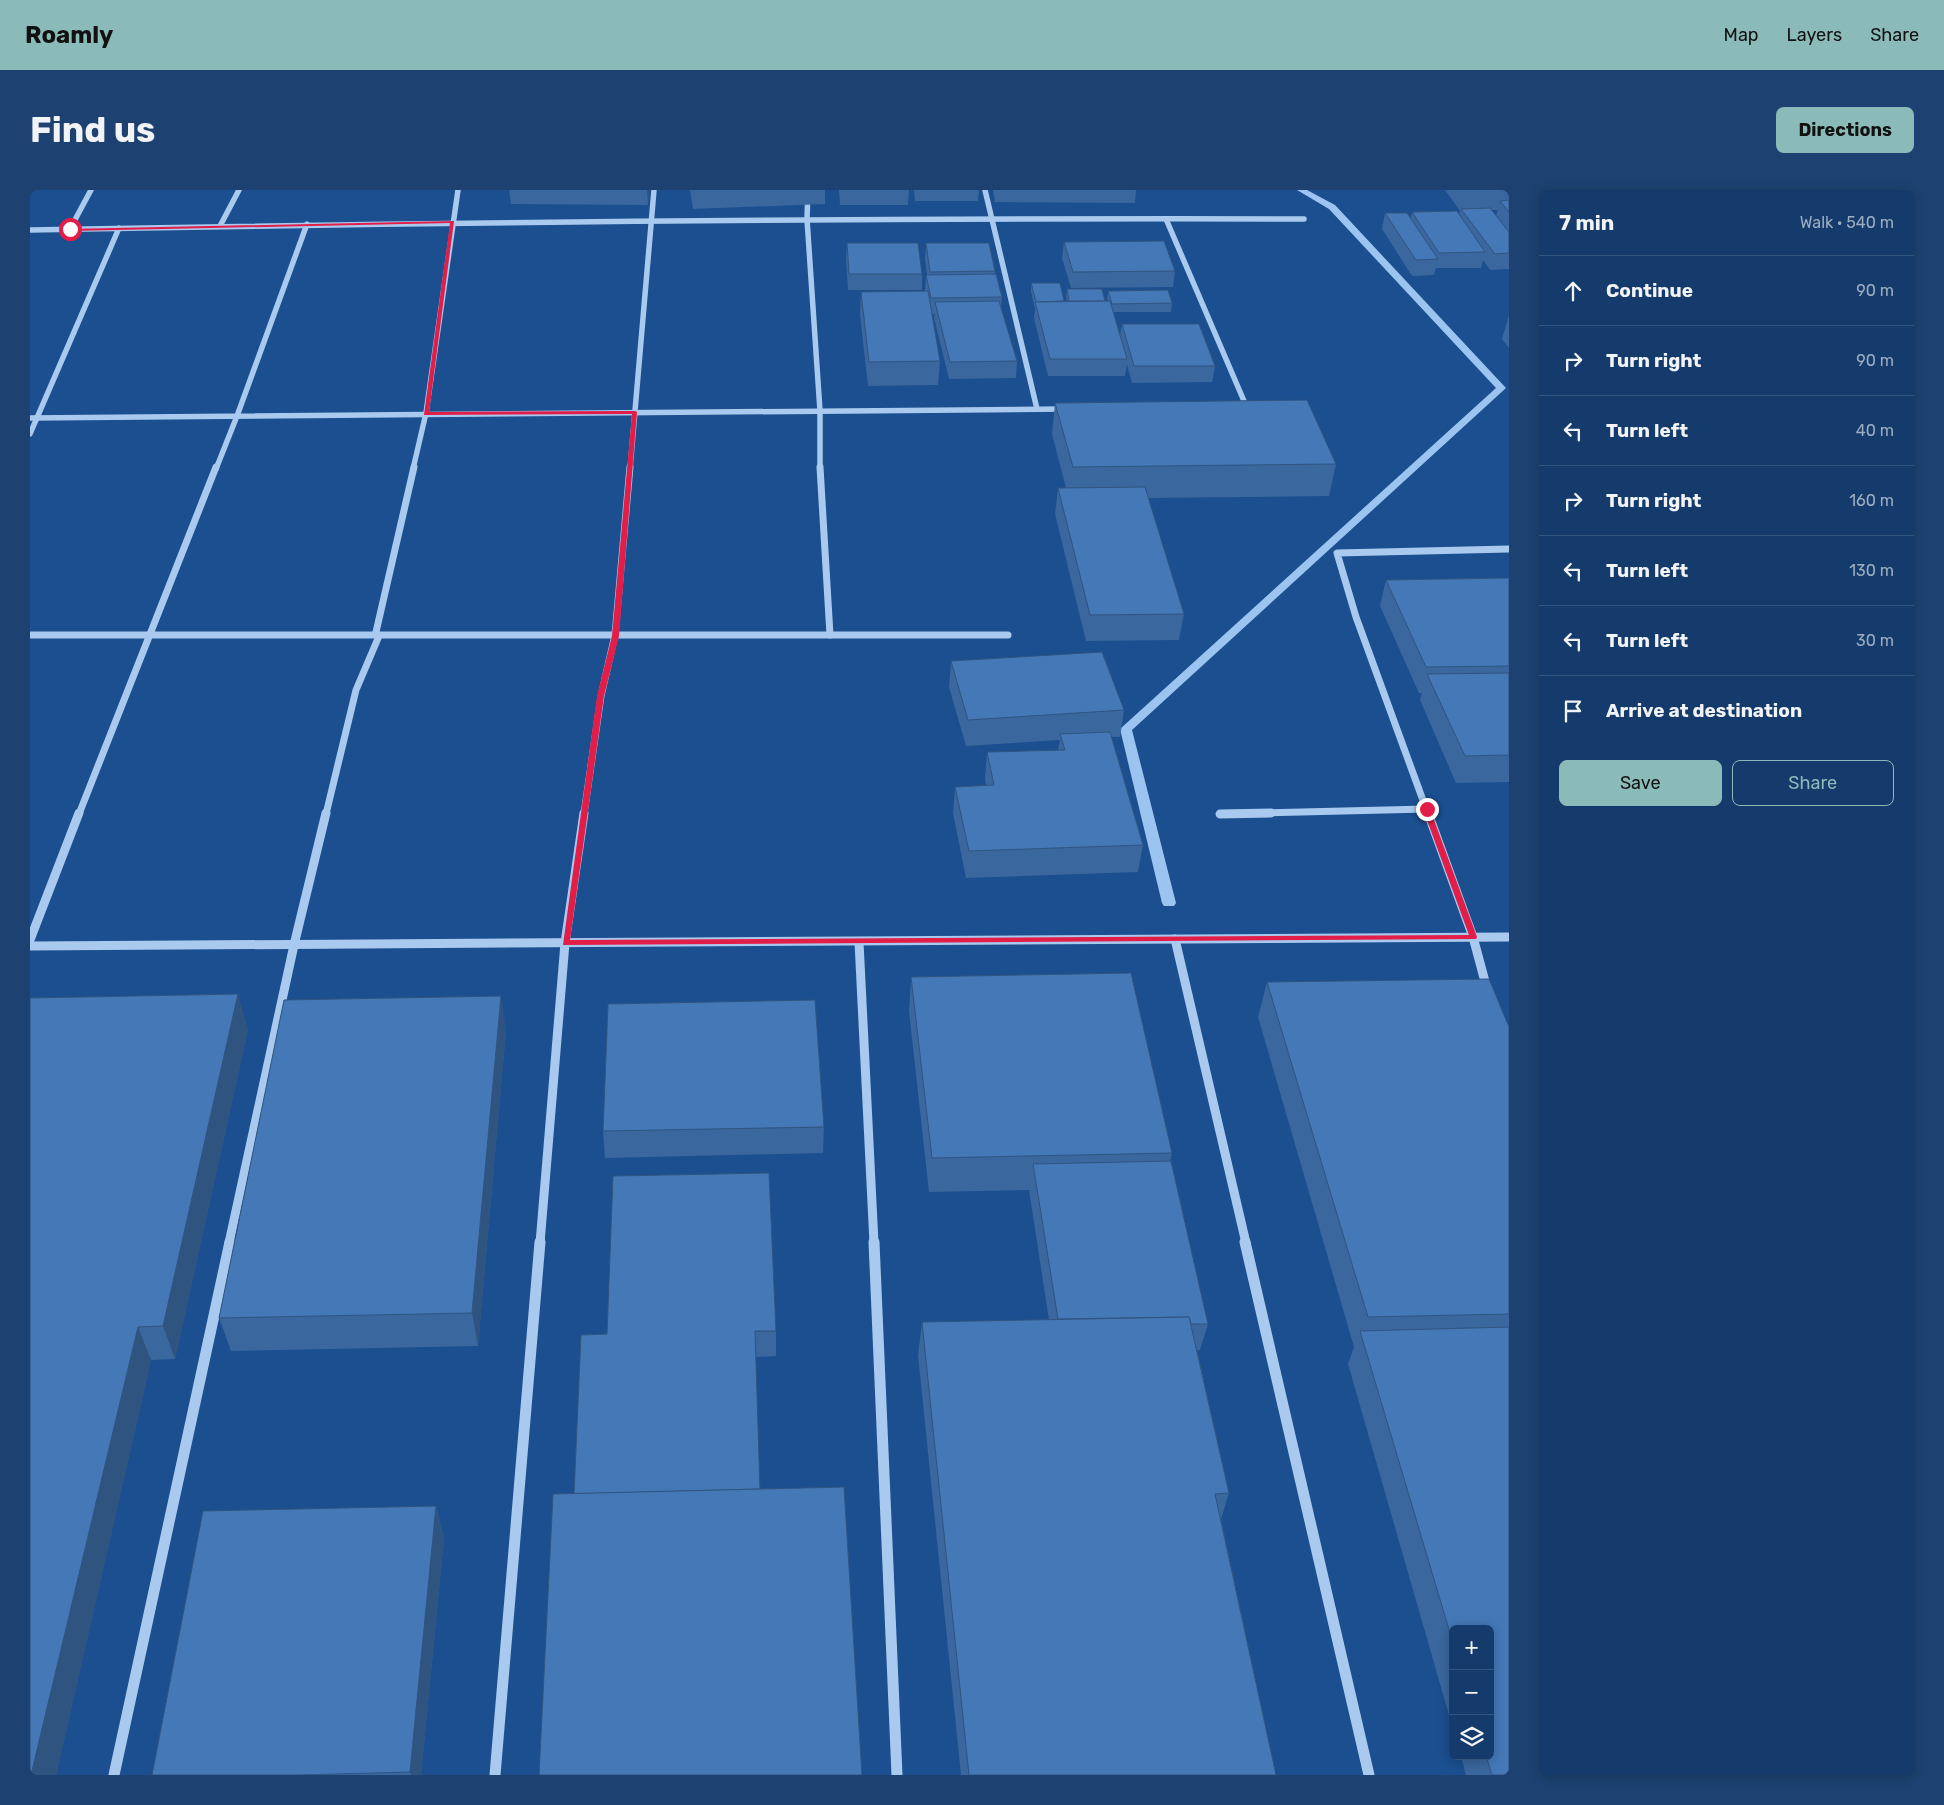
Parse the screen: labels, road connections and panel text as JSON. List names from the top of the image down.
{
  "page": {
    "header": "Roamly",
    "nav": ["Map", "Layers", "Share"],
    "buttons": [
      "Directions",
      ["Save", "Share"]
    ],
    "title": "Find us",
    "heading": ["7 min", "Walk · 540 m"],
    "list": [
      ["Continue", "90 m"],
      ["Turn right", "90 m"],
      ["Turn left", "40 m"],
      ["Turn right", "160 m"],
      ["Turn left", "130 m"],
      ["Turn left", "30 m"],
      "Arrive at destination"
    ],
    "map_buttons": ["+", "−"]
  }
}
